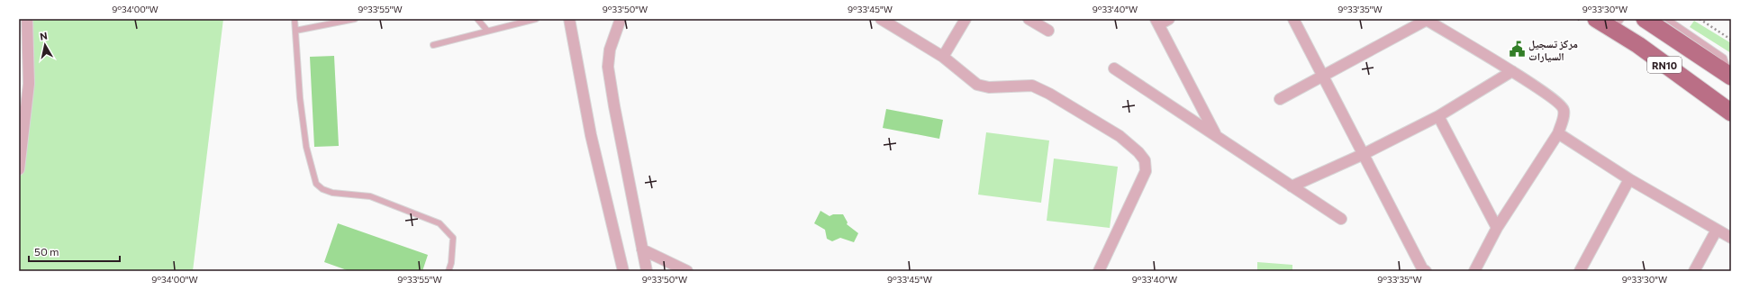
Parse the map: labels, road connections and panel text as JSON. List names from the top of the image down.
{
  "streets": {
    "main road": ["RN10"]
  },
  "places": {
    "public building": ["مركز تسجيل السيارات"]
  },
  "scale_bar": "50 m",
  "north": "top",
  "coordinates": [
    "9°34'00\"W",
    "9°33'55\"W",
    "9°33'50\"W",
    "9°33'45\"W",
    "9°33'40\"W",
    "9°33'35\"W",
    "9°33'30\"W"
  ]
}
